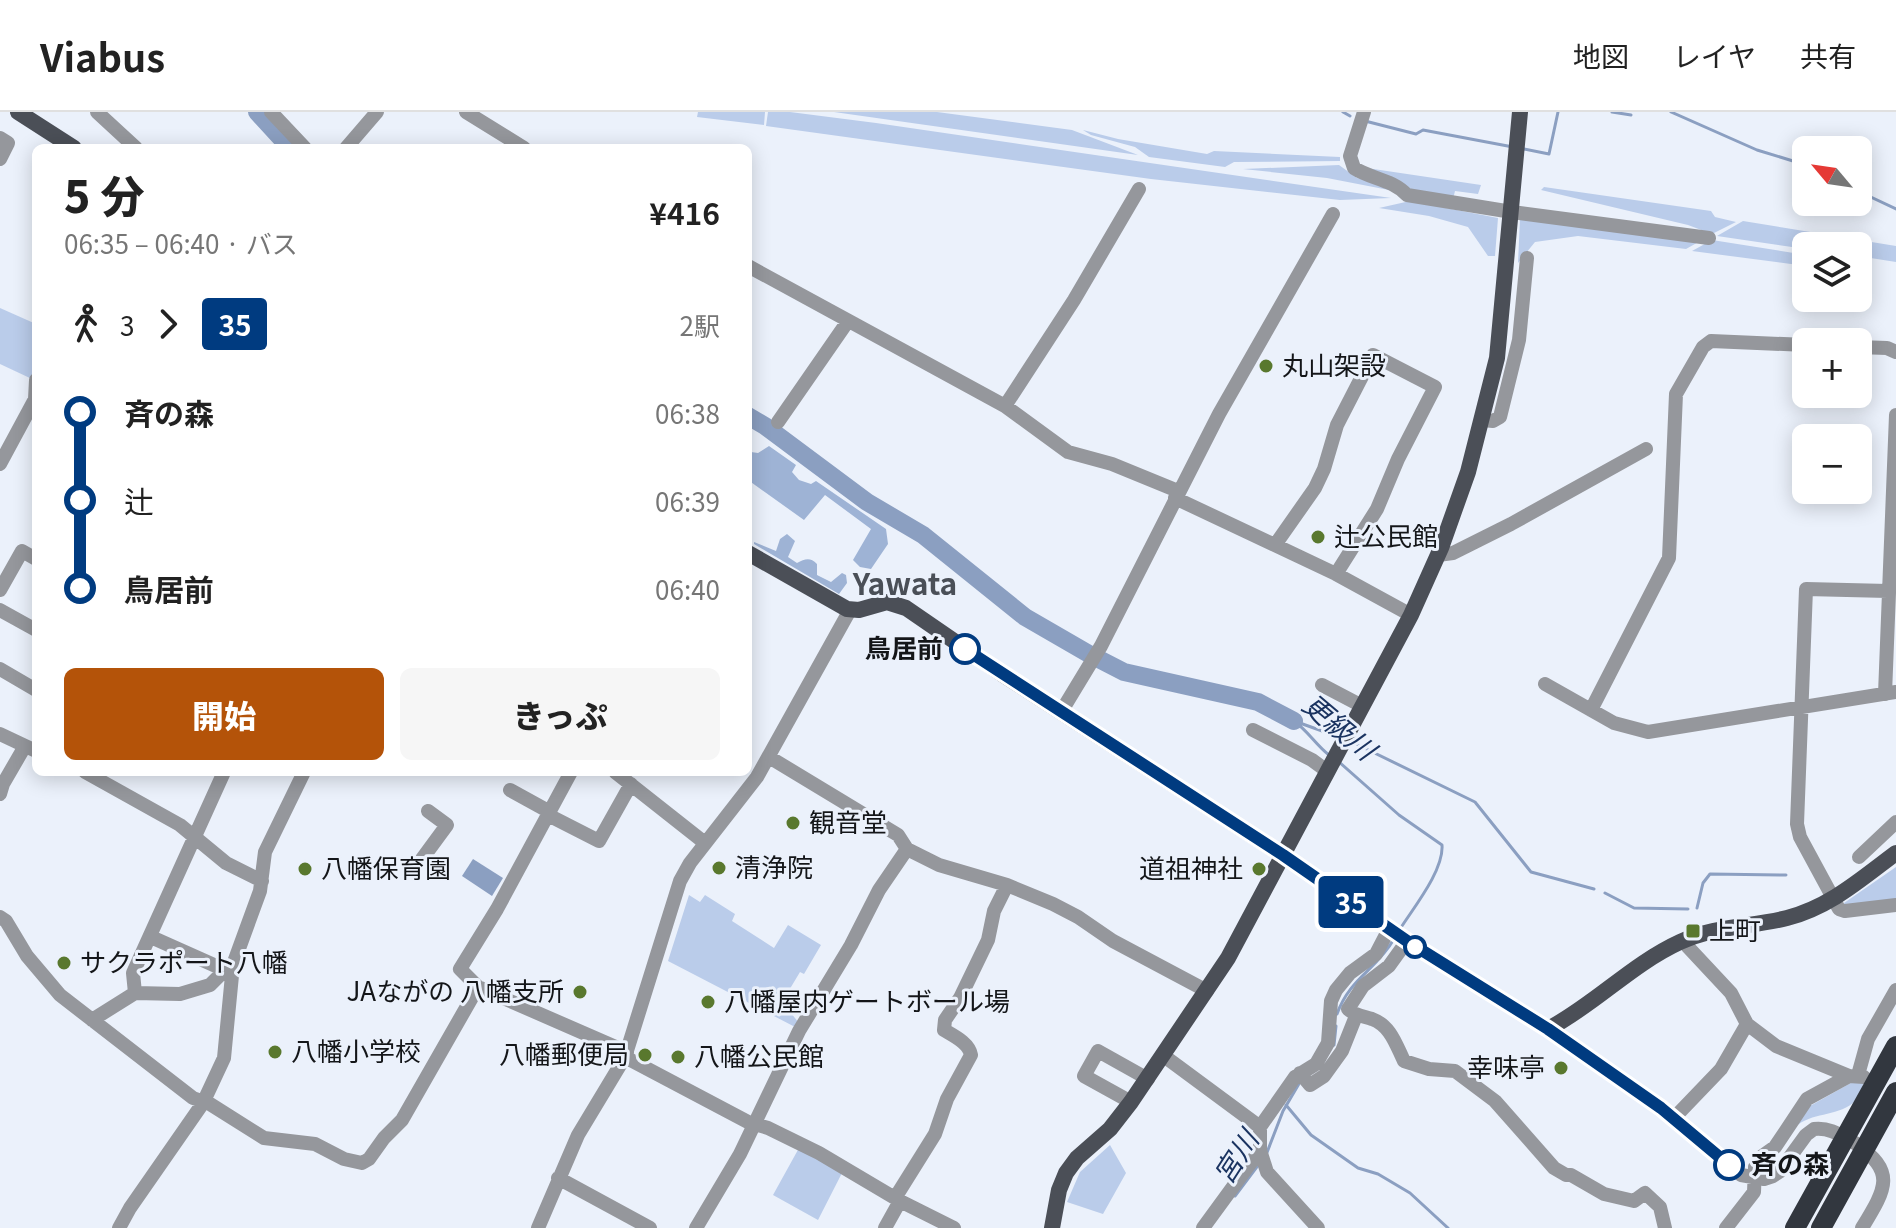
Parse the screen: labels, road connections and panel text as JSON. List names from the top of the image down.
{
  "districts": ["Yawata"],
  "water": ["更級川", "宮川"],
  "places": {
    "other": [
      "丸山架設",
      "辻公民館",
      "鳥居前",
      "観音堂",
      "清浄院",
      "八幡保育園",
      "道祖神社",
      "サクラポート八幡",
      "JAながの 八幡支所",
      "八幡屋内ゲートボール場",
      "八幡小学校",
      "八幡郵便局",
      "八幡公民館",
      "幸味亭",
      "斉の森"
    ],
    "transit": ["上町"]
  },
  "lines": ["bus line 35"],
  "north": "top left",
  "page": {
    "header": "Viabus",
    "nav": ["地図", "レイヤ", "共有"],
    "on_map": "35",
    "map_buttons": ["+", "−"],
    "heading": ["5 分", "06:35 – 06:40 · バス", "¥416"],
    "legs": ["3", "35", "2駅"],
    "list": [
      {
        "name": "斉の森",
        "value": "06:38"
      },
      {
        "name": "辻",
        "value": "06:39"
      },
      {
        "name": "鳥居前",
        "value": "06:40"
      }
    ],
    "buttons": ["開始", "きっぷ"]
  }
}
